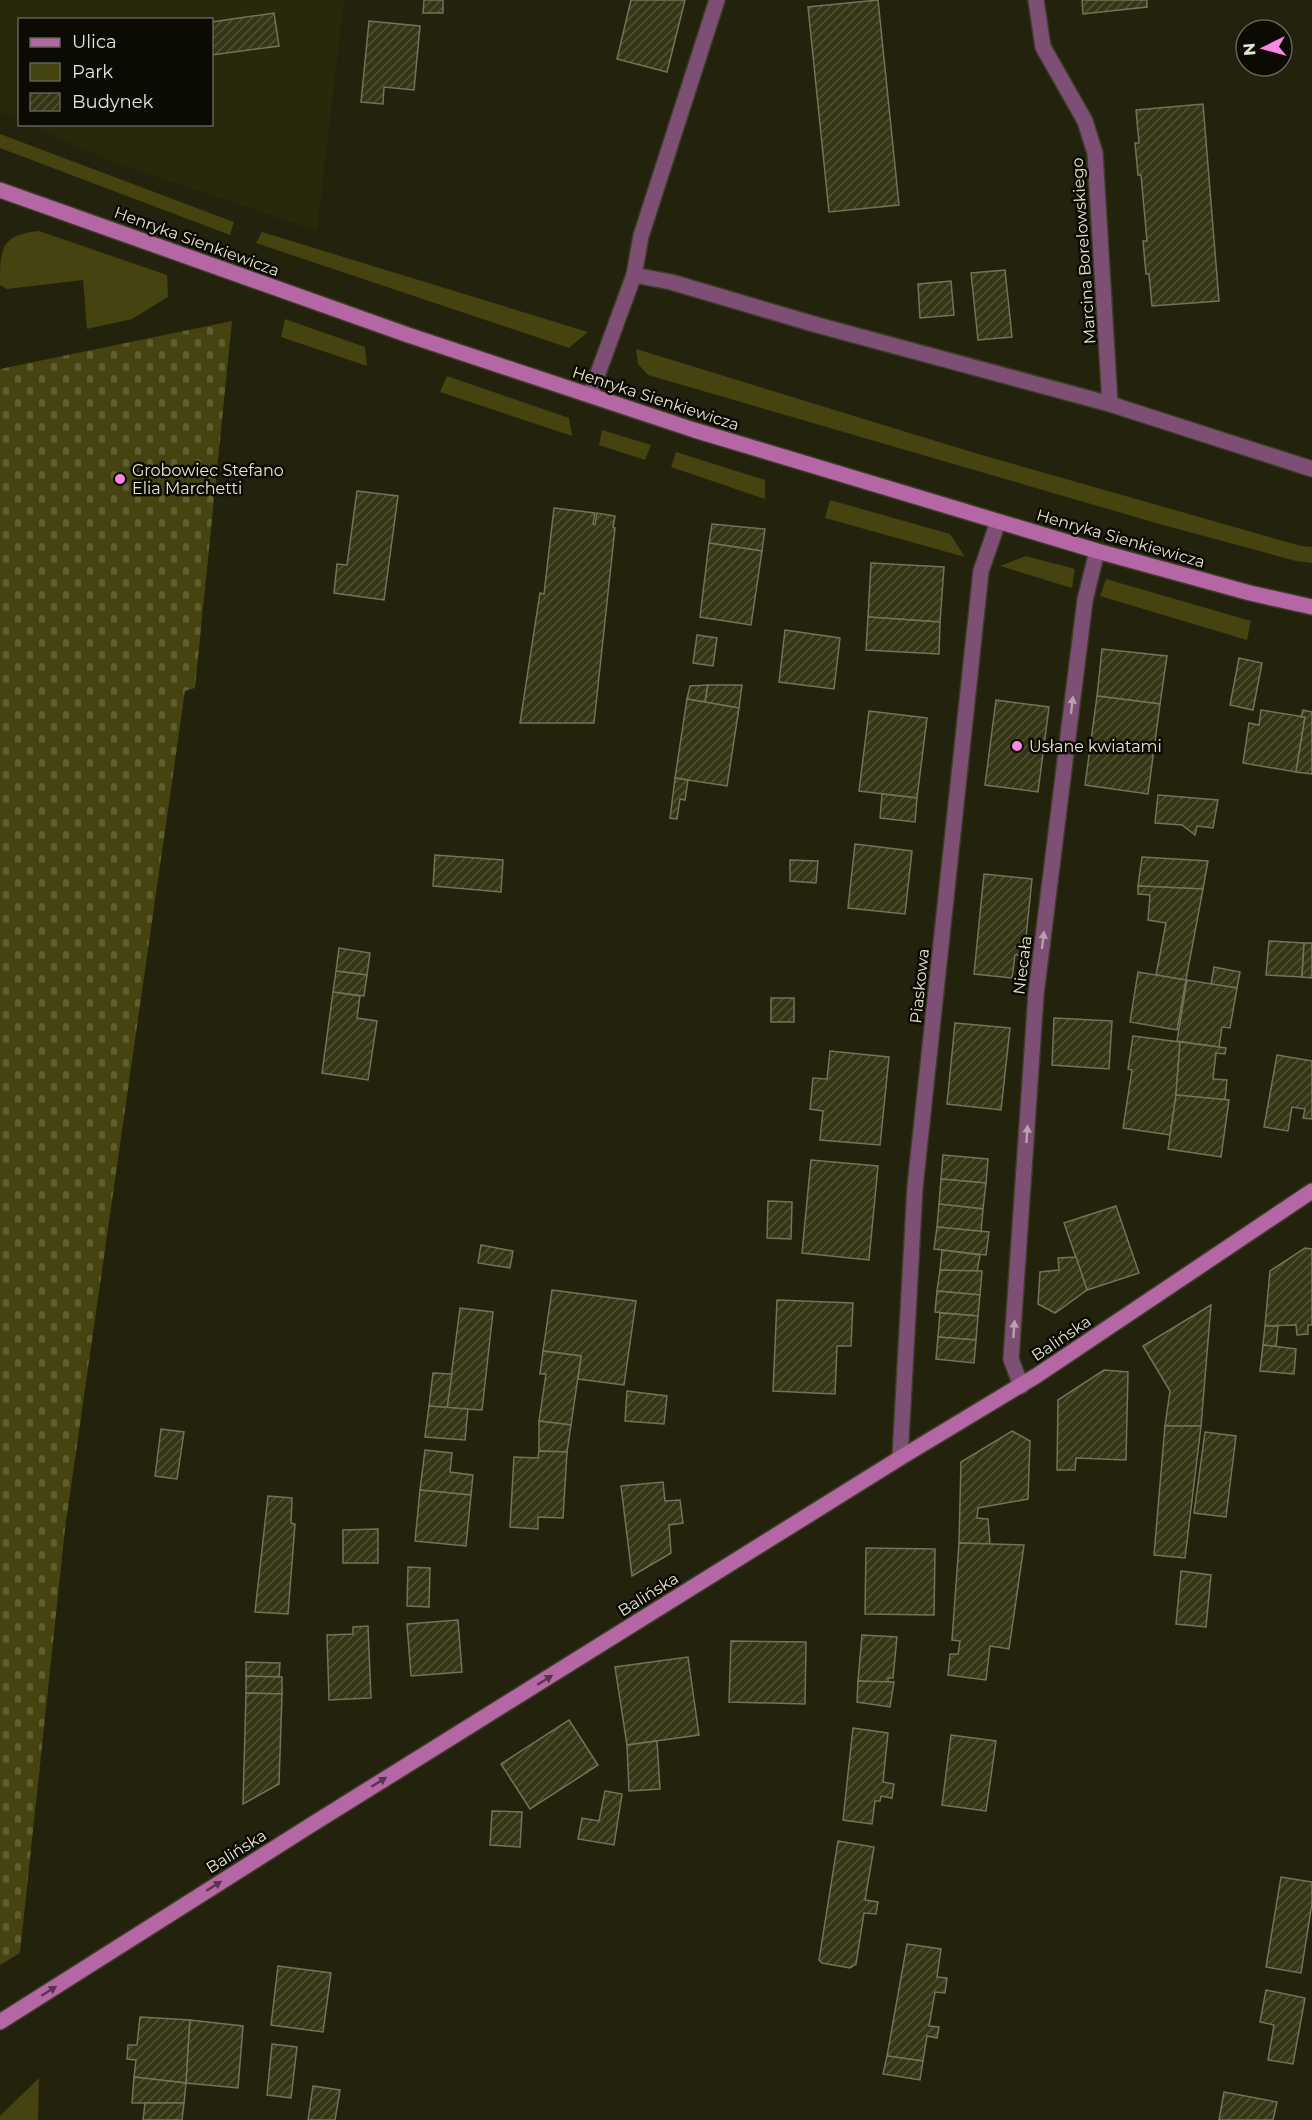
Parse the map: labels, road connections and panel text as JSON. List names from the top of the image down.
{
  "streets": {
    "street": [
      "Henryka Sienkiewicza",
      "Marcina Borelowskiego",
      "Niecała",
      "Piaskowa",
      "Balińska"
    ]
  },
  "crossings": [
    ["Henryka Sienkiewicza", "Niecała"],
    ["Henryka Sienkiewicza", "Piaskowa"],
    ["Niecała", "Balińska"],
    ["Piaskowa", "Balińska"]
  ],
  "one_way": ["Niecała", "Balińska"],
  "places": ["Grobowiec Stefano Elia Marchetti", "Usłane kwiatami"],
  "legend": ["Ulica", "Park", "Budynek"],
  "north": "left"
}
